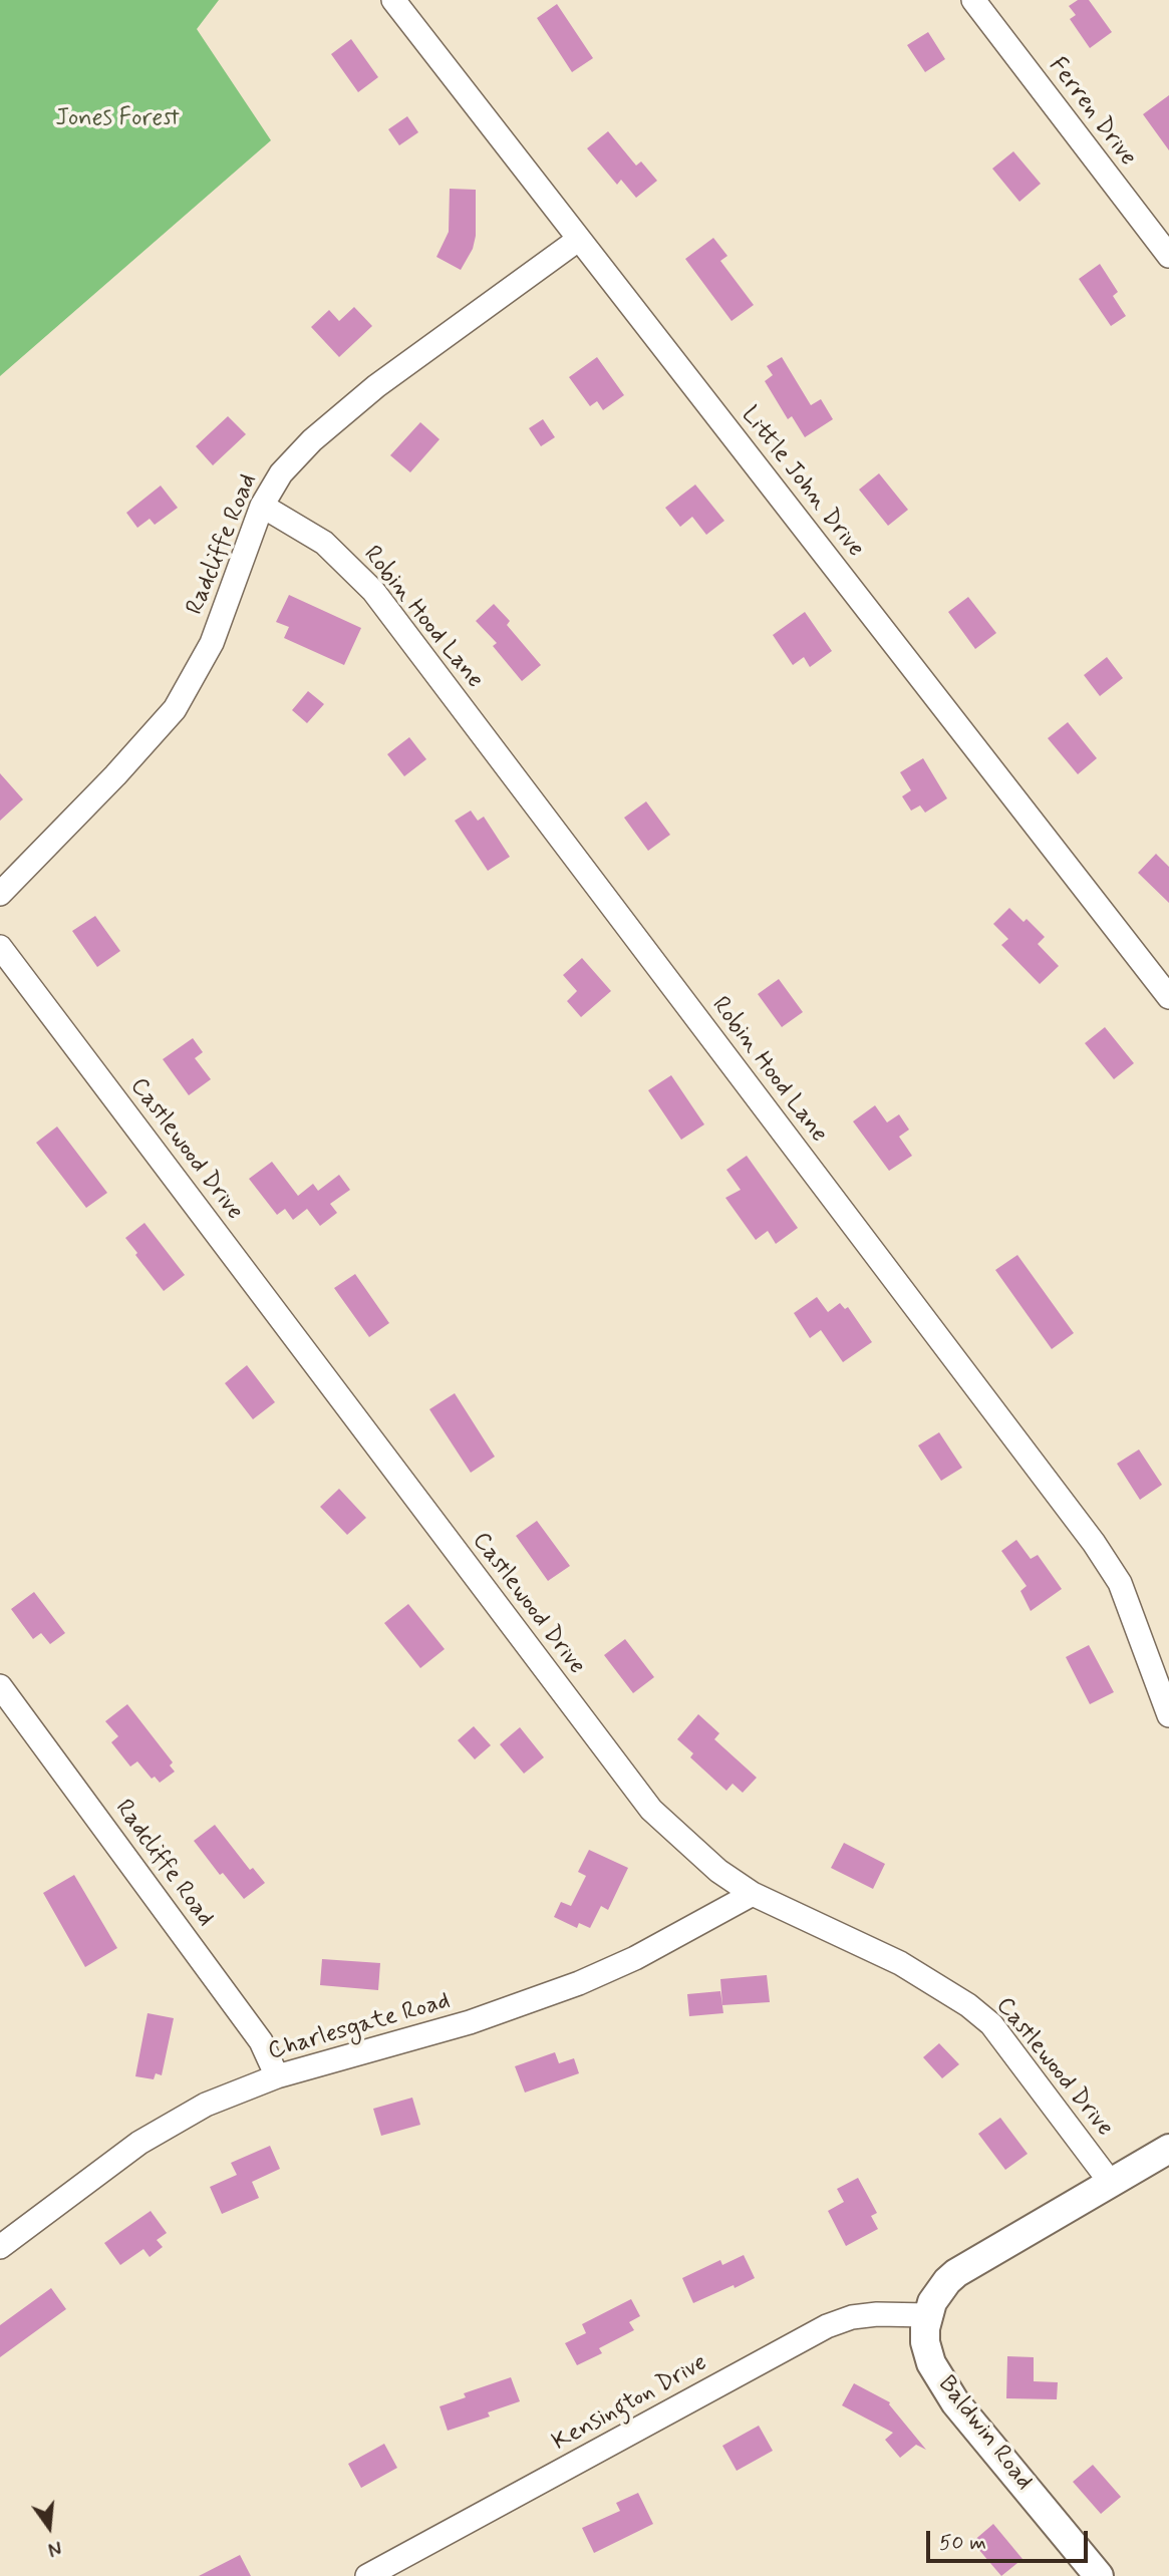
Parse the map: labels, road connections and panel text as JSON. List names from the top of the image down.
{
  "streets": {
    "street": [
      "Ferren Drive",
      "Little John Drive",
      "Radcliffe Road",
      "Robin Hood Lane",
      "Castlewood Drive",
      "Charlesgate Road",
      "Kensington Drive",
      "Baldwin Road"
    ]
  },
  "crossings": [
    ["Little John Drive", "Radcliffe Road"],
    ["Radcliffe Road", "Robin Hood Lane"],
    ["Radcliffe Road", "Charlesgate Road"],
    ["Castlewood Drive", "Charlesgate Road"],
    ["Castlewood Drive", "Baldwin Road"],
    ["Kensington Drive", "Baldwin Road"]
  ],
  "parks": ["Jones Forest"],
  "scale_bar": "50 m",
  "north": "bottom"
}
